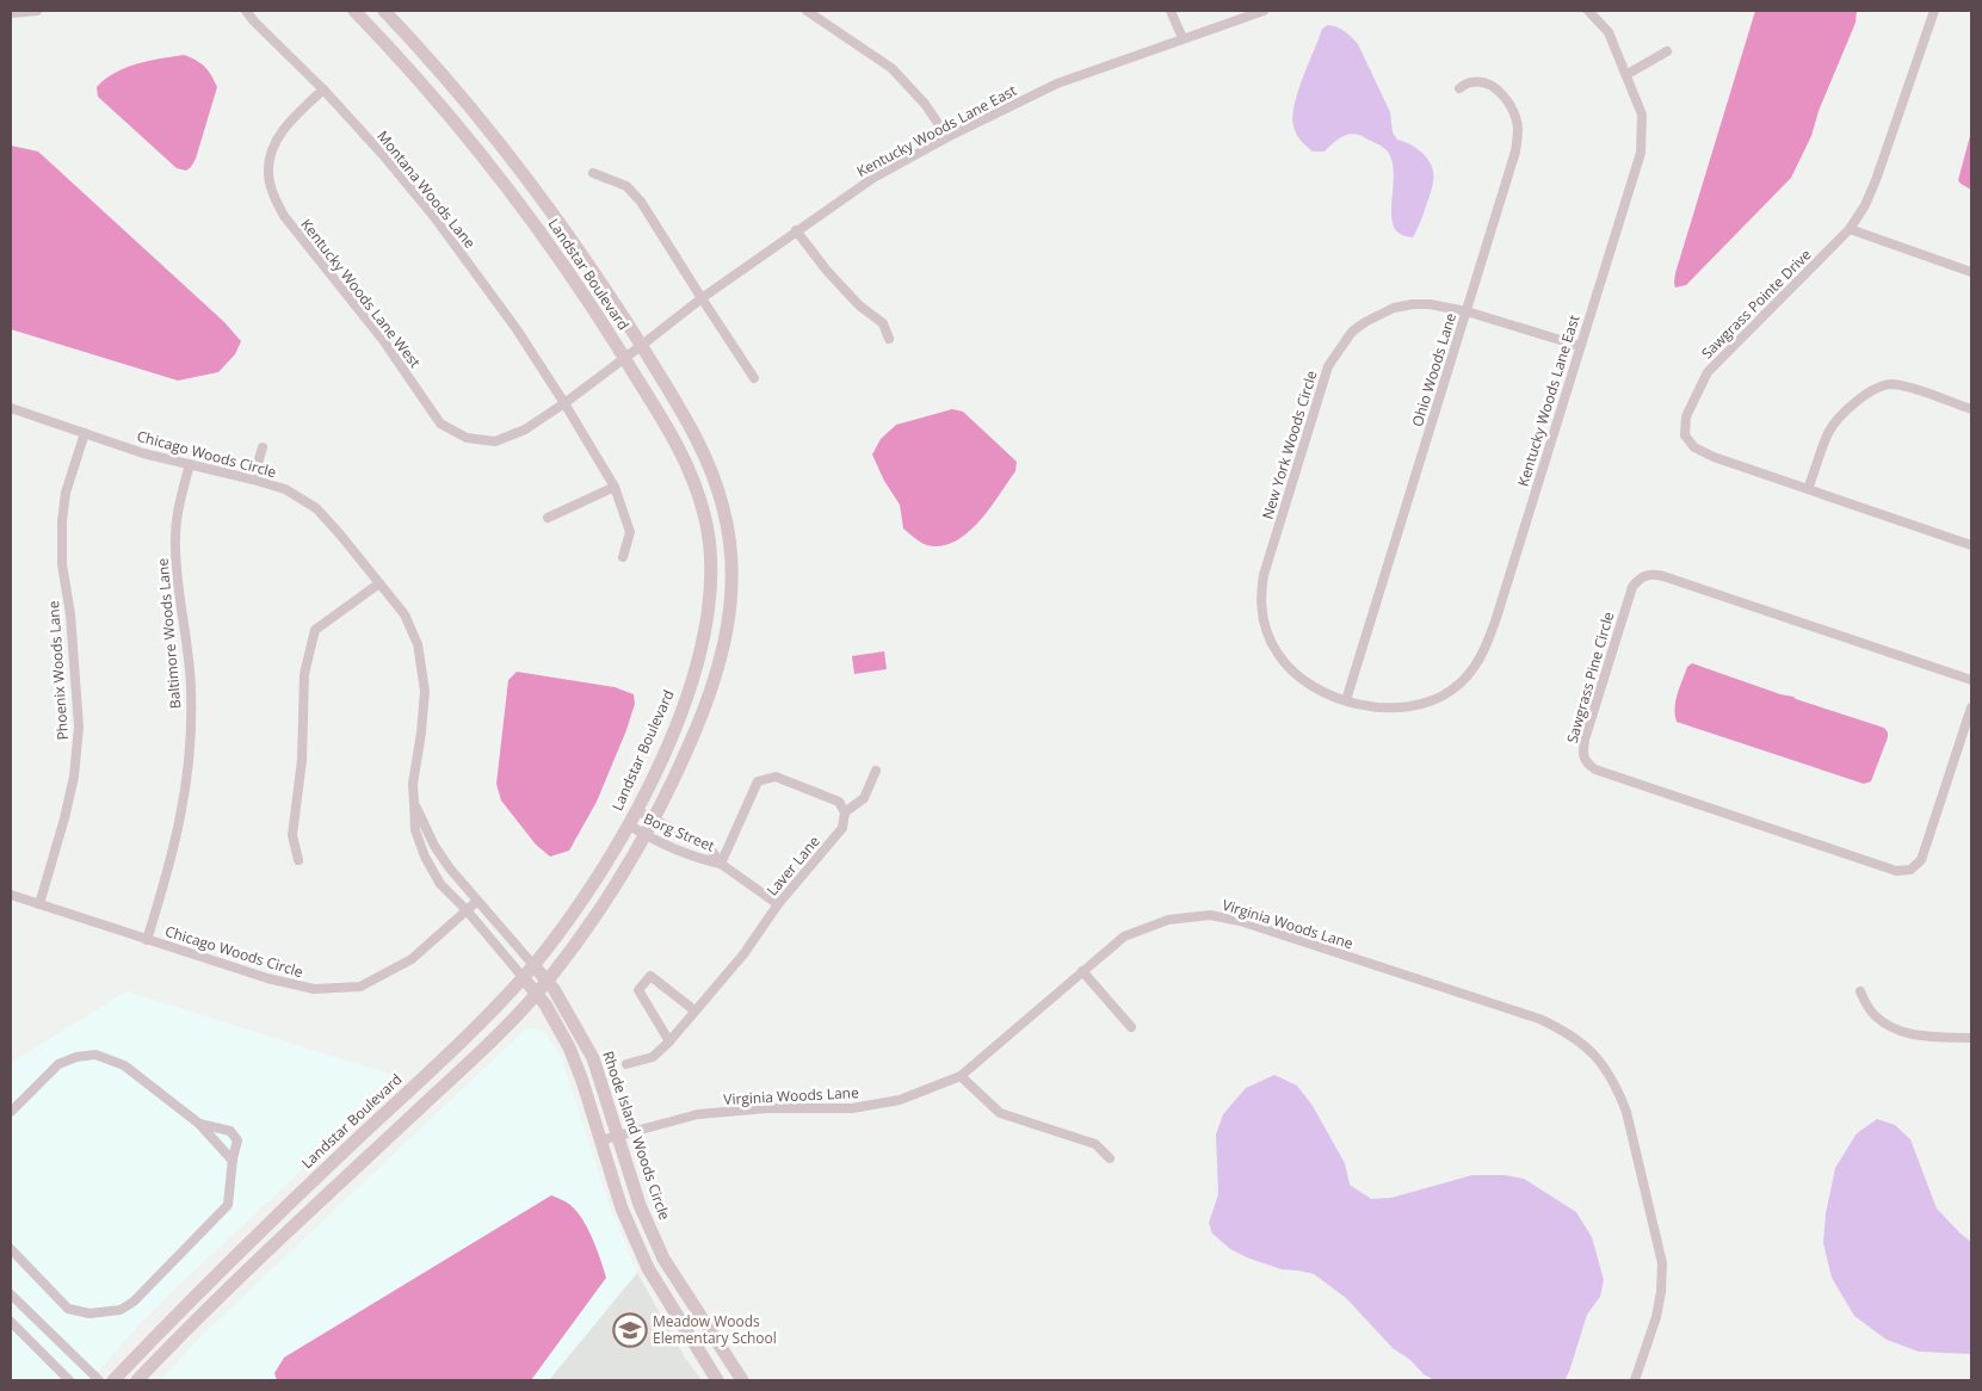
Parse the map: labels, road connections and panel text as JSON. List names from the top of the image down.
{
  "streets": {
    "street": [
      "Kentucky Woods Lane East",
      "Montana Woods Lane",
      "Landstar Boulevard",
      "Kentucky Woods Lane West",
      "Sawgrass Pointe Drive",
      "Ohio Woods Lane",
      "New York Woods Circle",
      "Chicago Woods Circle",
      "Baltimore Woods Lane",
      "Phoenix Woods Lane",
      "Sawgrass Pine Circle",
      "Borg Street",
      "Laver Lane",
      "Virginia Woods Lane",
      "Rhode Island Woods Circle"
    ]
  },
  "crossings": [
    ["Kentucky Woods Lane East", "Landstar Boulevard"],
    ["Kentucky Woods Lane East", "Kentucky Woods Lane West"],
    ["Kentucky Woods Lane East", "Ohio Woods Lane"],
    ["Kentucky Woods Lane East", "New York Woods Circle"],
    ["Montana Woods Lane", "Kentucky Woods Lane West"],
    ["Landstar Boulevard", "Kentucky Woods Lane West"],
    ["Landstar Boulevard", "Chicago Woods Circle"],
    ["Landstar Boulevard", "Borg Street"],
    ["Landstar Boulevard", "Rhode Island Woods Circle"],
    ["Ohio Woods Lane", "New York Woods Circle"],
    ["Chicago Woods Circle", "Baltimore Woods Lane"],
    ["Chicago Woods Circle", "Phoenix Woods Lane"],
    ["Chicago Woods Circle", "Rhode Island Woods Circle"],
    ["Borg Street", "Laver Lane"],
    ["Virginia Woods Lane", "Rhode Island Woods Circle"]
  ],
  "places": {
    "school or university": ["Meadow Woods Elementary School"]
  }
}
